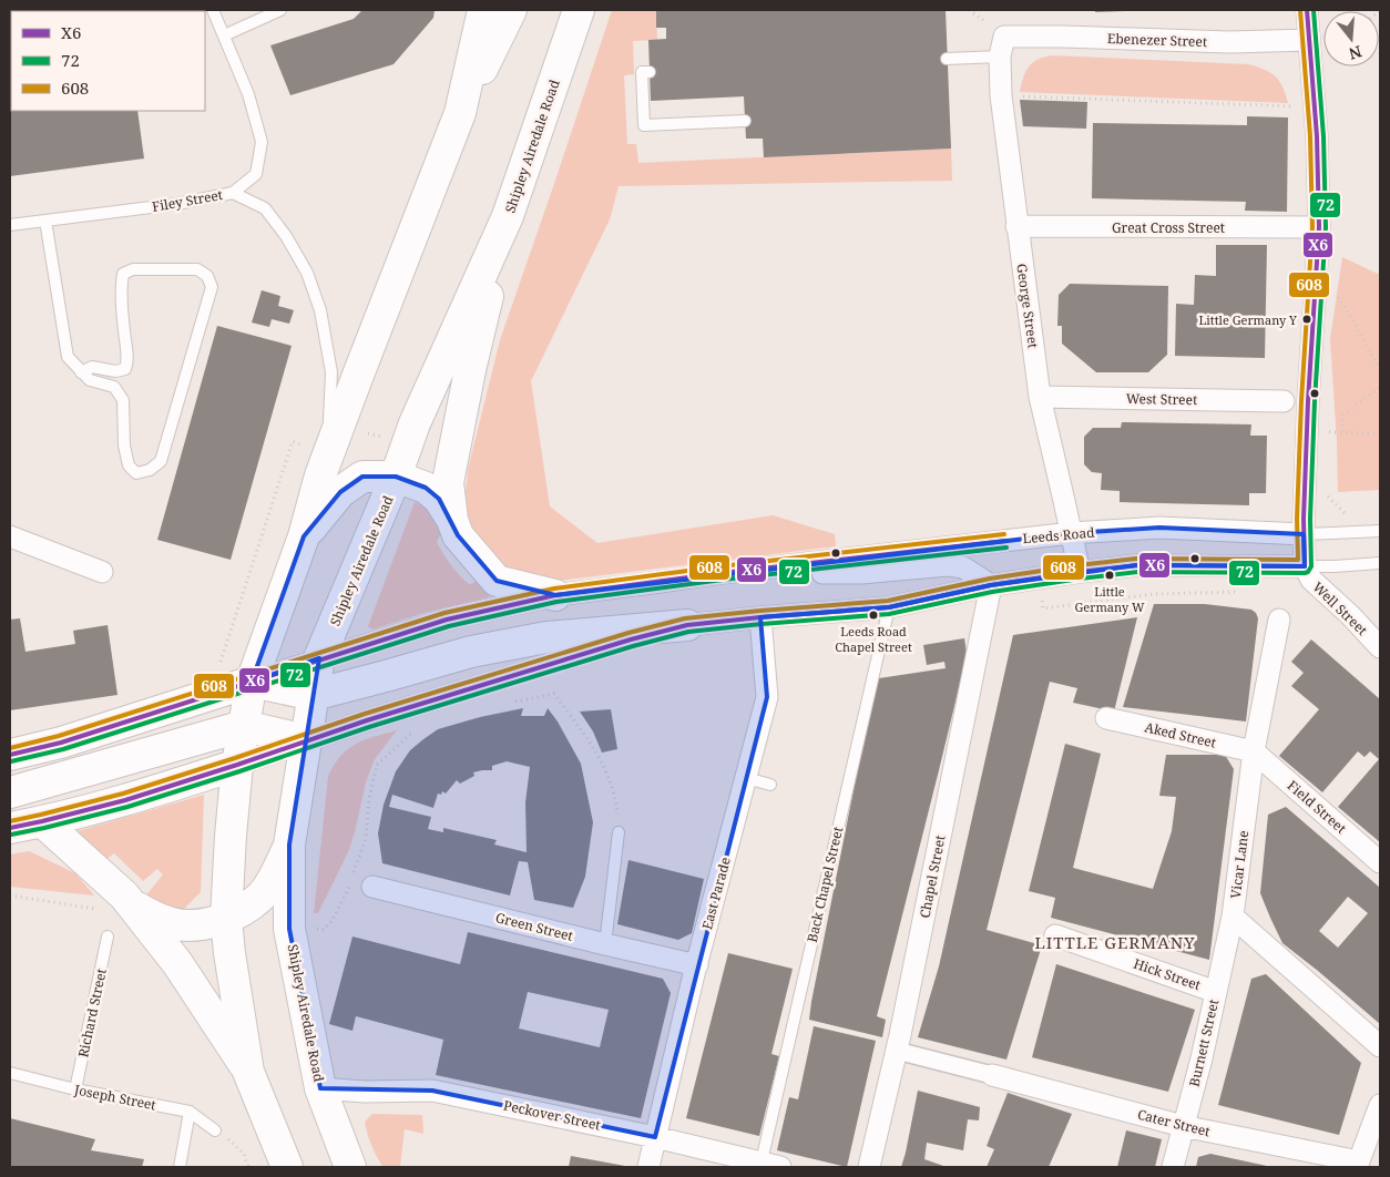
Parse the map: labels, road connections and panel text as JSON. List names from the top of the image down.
{
  "streets": {
    "main road": ["Shipley Airedale Road", "Leeds Road"],
    "street": [
      "Ebenezer Street",
      "Great Cross Street",
      "George Street",
      "West Street",
      "Well Street",
      "Aked Street",
      "Field Street",
      "Vicar Lane",
      "Chapel Street",
      "East Parade",
      "Green Street",
      "Hick Street",
      "Burnett Street",
      "Peckover Street",
      "Cater Street"
    ],
    "lane": [
      "Filey Street",
      "Back Chapel Street",
      "Richard Street",
      "Joseph Street"
    ]
  },
  "crossings": [
    ["Ebenezer Street", "George Street"],
    ["Shipley Airedale Road", "Leeds Road"],
    ["Shipley Airedale Road", "Peckover Street"],
    ["Great Cross Street", "George Street"],
    ["George Street", "West Street"],
    ["George Street", "Leeds Road"],
    ["Aked Street", "Field Street"],
    ["Aked Street", "Vicar Lane"],
    ["Field Street", "Vicar Lane"],
    ["Vicar Lane", "Burnett Street"],
    ["Back Chapel Street", "Peckover Street"],
    ["East Parade", "Green Street"],
    ["East Parade", "Peckover Street"],
    ["Hick Street", "Burnett Street"],
    ["Richard Street", "Joseph Street"],
    ["Burnett Street", "Cater Street"]
  ],
  "districts": ["LITTLE GERMANY"],
  "places": ["Little Germany Y", "Little Germany W", "Leeds Road Chapel Street"],
  "lines": ["transit line X6", "transit line 72", "transit line 608"],
  "legend": ["X6", "72", "608"],
  "north": "bottom"
}
